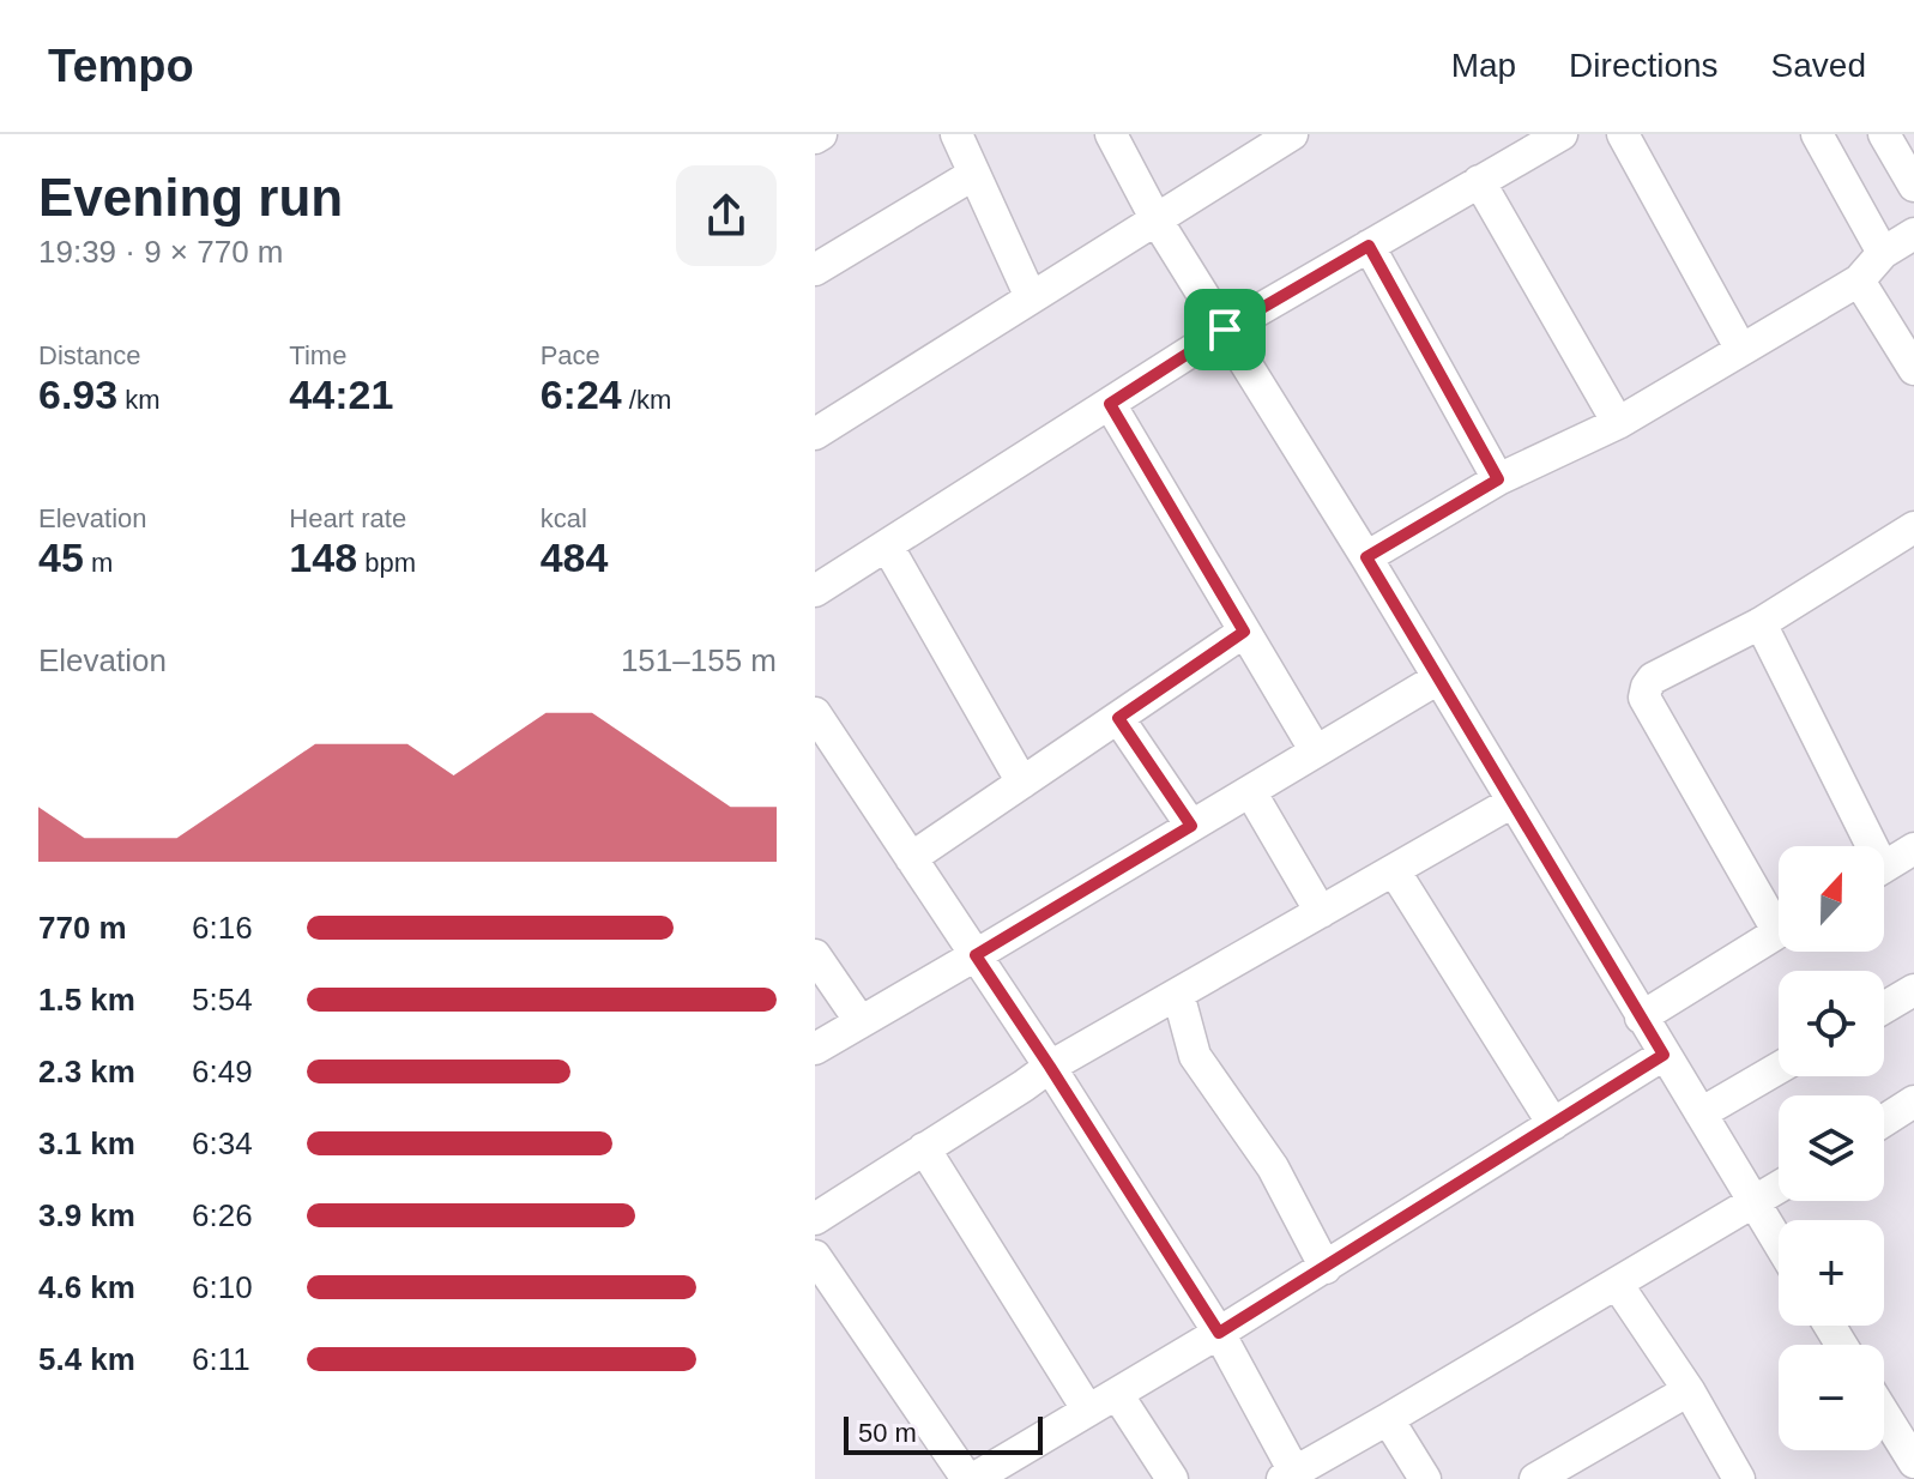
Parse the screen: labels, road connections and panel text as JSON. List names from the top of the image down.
{
  "scale_bar": "50 m",
  "north": "top",
  "page": {
    "header": "Tempo",
    "nav": ["Map", "Directions", "Saved"],
    "heading": ["Evening run", "19:39 · 9 × 770 m"],
    "stats": [
      ["Distance", "6.93 km"],
      ["Time", "44:21"],
      ["Pace", "6:24 /km"],
      ["Elevation", "45 m"],
      ["Heart rate", "148 bpm"],
      ["kcal", "484"]
    ],
    "chart": ["Elevation", "151–155 m"],
    "map_buttons": ["+", "−"],
    "list": [
      {
        "name": "770 m",
        "note": "6:16"
      },
      {
        "name": "1.5 km",
        "note": "5:54"
      },
      {
        "name": "2.3 km",
        "note": "6:49"
      },
      {
        "name": "3.1 km",
        "note": "6:34"
      },
      {
        "name": "3.9 km",
        "note": "6:26"
      },
      {
        "name": "4.6 km",
        "note": "6:10"
      },
      {
        "name": "5.4 km",
        "note": "6:11"
      }
    ],
    "scale": "50 m"
  }
}
